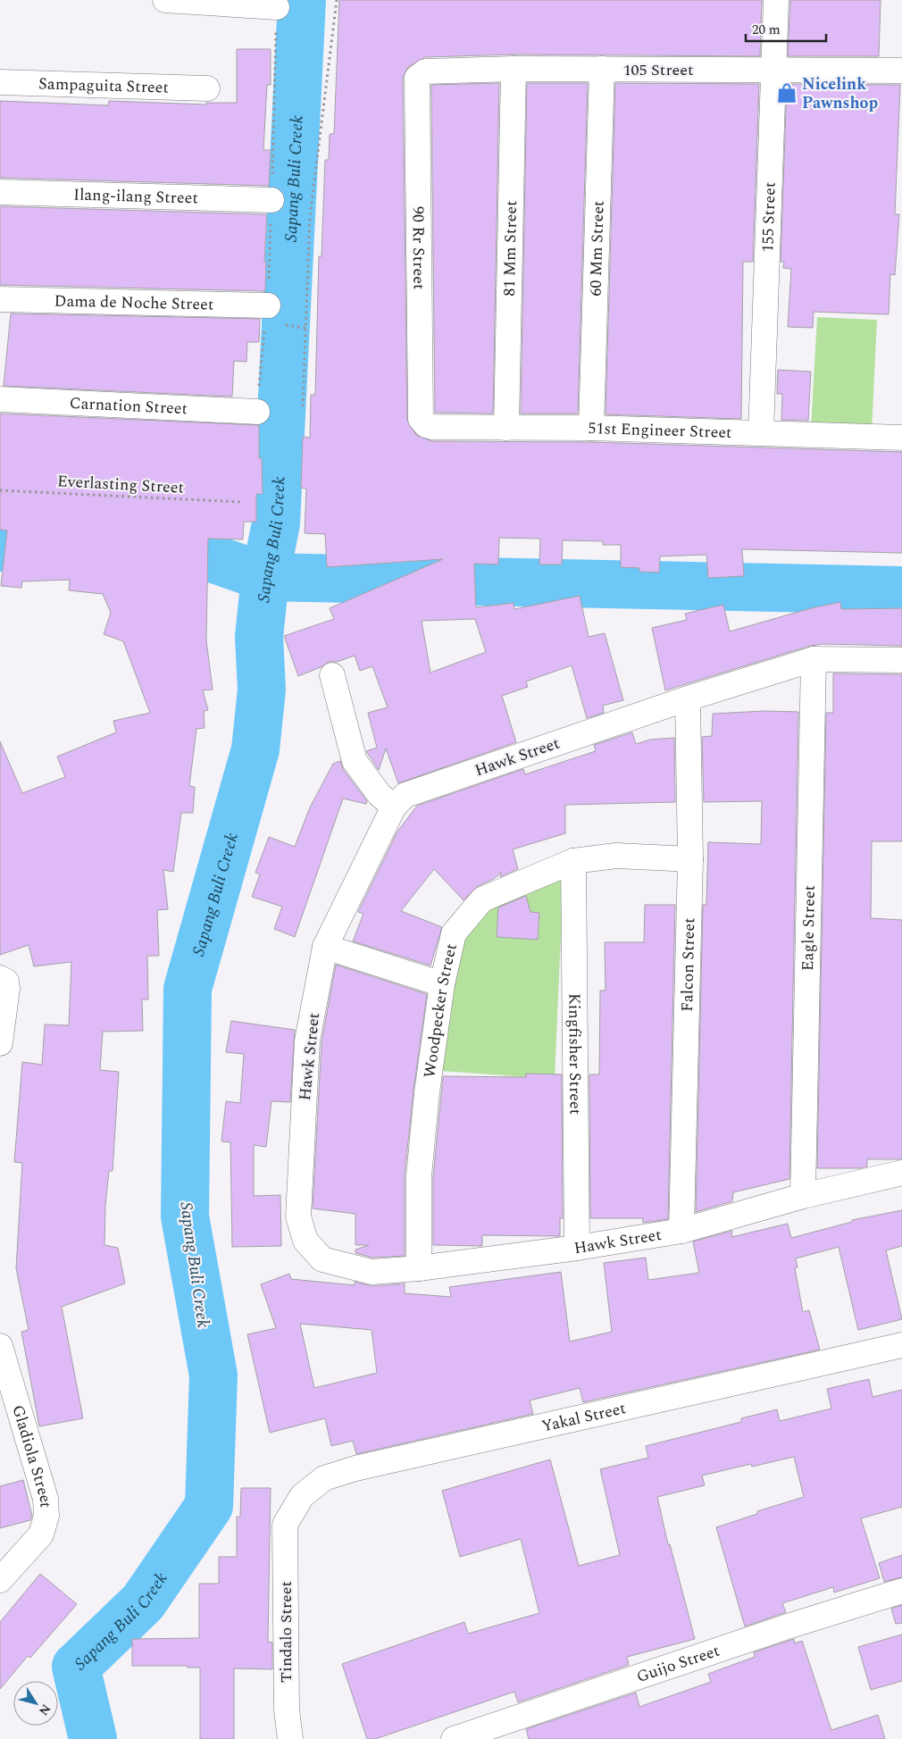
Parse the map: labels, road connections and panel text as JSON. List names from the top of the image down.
{
  "streets": {
    "street": [
      "105 Street",
      "Sampaguita Street",
      "Ilang-ilang Street",
      "155 Street",
      "90 Rr Street",
      "81 Mm Street",
      "60 Mm Street",
      "Dama de Noche Street",
      "Carnation Street",
      "51st Engineer Street",
      "Hawk Street",
      "Eagle Street",
      "Falcon Street",
      "Woodpecker Street",
      "Kingfisher Street",
      "Yakal Street",
      "Gladiola Street",
      "Tindalo Street",
      "Guijo Street"
    ],
    "path": ["Everlasting Street"]
  },
  "crossings": [
    ["105 Street", "155 Street"],
    ["105 Street", "90 Rr Street"],
    ["105 Street", "81 Mm Street"],
    ["105 Street", "60 Mm Street"],
    ["155 Street", "51st Engineer Street"],
    ["90 Rr Street", "51st Engineer Street"],
    ["81 Mm Street", "51st Engineer Street"],
    ["60 Mm Street", "51st Engineer Street"],
    ["Hawk Street", "Eagle Street"],
    ["Hawk Street", "Falcon Street"],
    ["Hawk Street", "Woodpecker Street"],
    ["Hawk Street", "Kingfisher Street"],
    ["Falcon Street", "Woodpecker Street"],
    ["Woodpecker Street", "Kingfisher Street"],
    ["Yakal Street", "Tindalo Street"]
  ],
  "water": ["Sapang Buli Creek"],
  "places": {
    "shop": ["Nicelink Pawnshop"]
  },
  "scale_bar": "20 m",
  "north": "bottom right"
}
